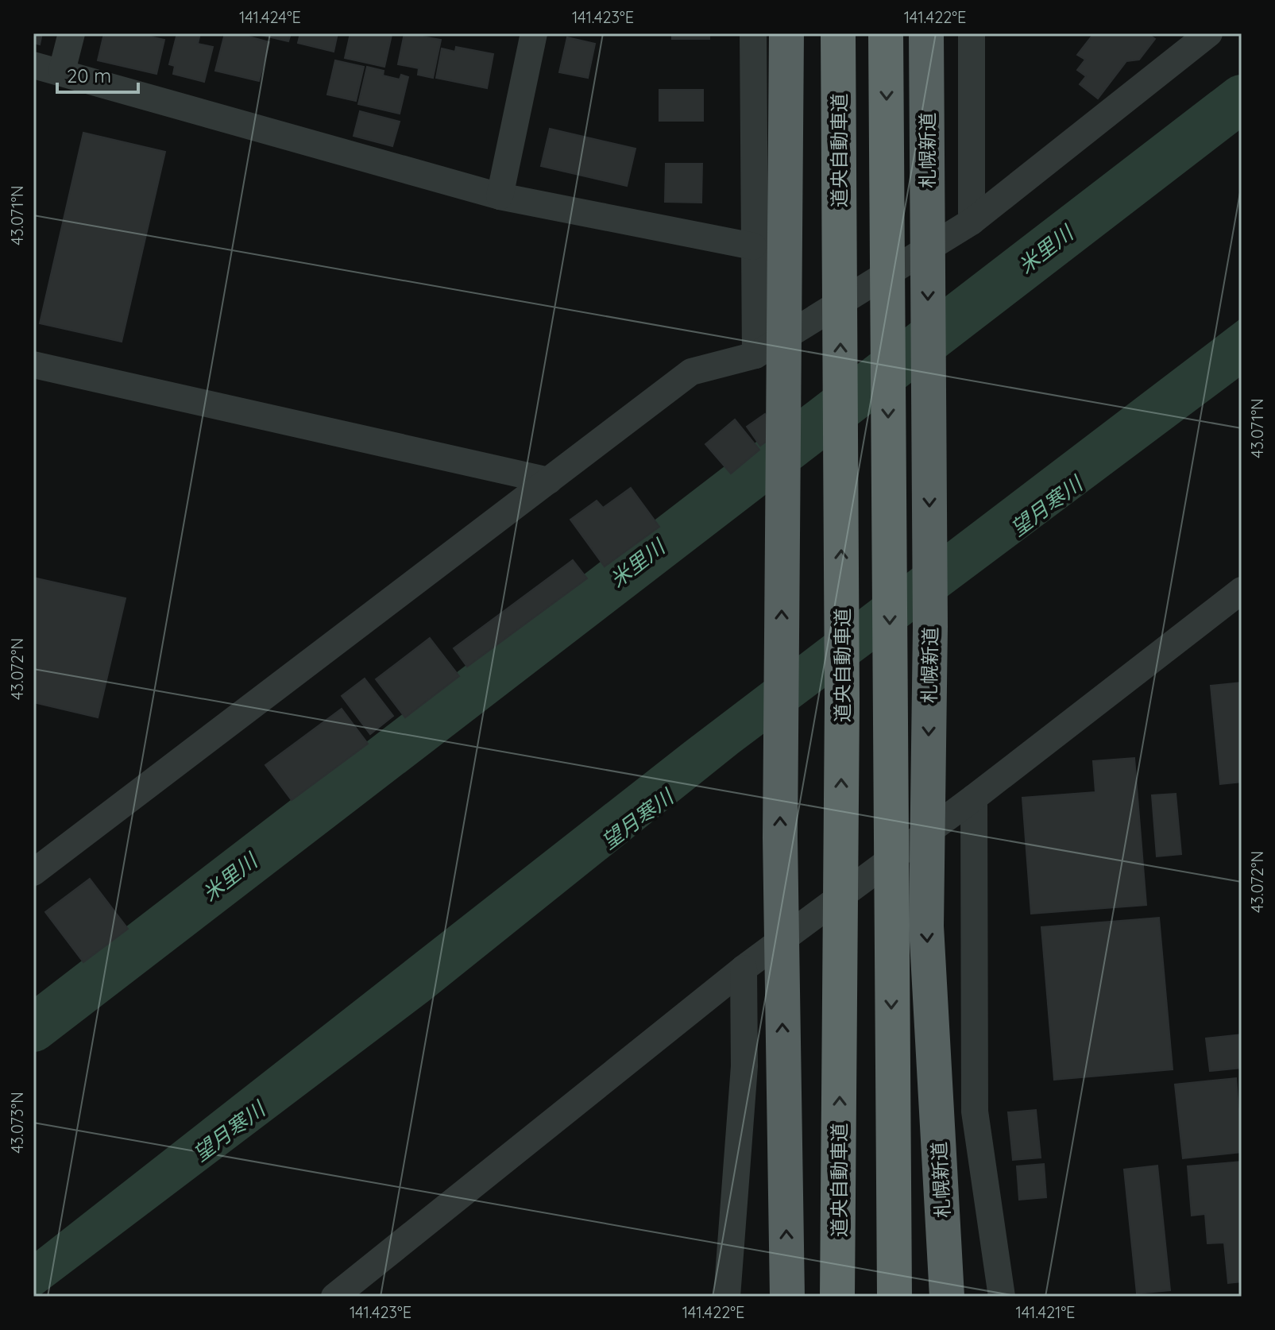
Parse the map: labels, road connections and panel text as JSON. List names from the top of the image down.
{
  "streets": {
    "highway": ["道央自動車道", "札幌新道"]
  },
  "water": ["米里川", "望月寒川"],
  "scale_bar": "20 m",
  "coordinates": [
    "141.424°E",
    "141.423°E",
    "141.422°E",
    "43.071°N",
    "43.072°N",
    "43.073°N",
    "141.421°E"
  ]
}
